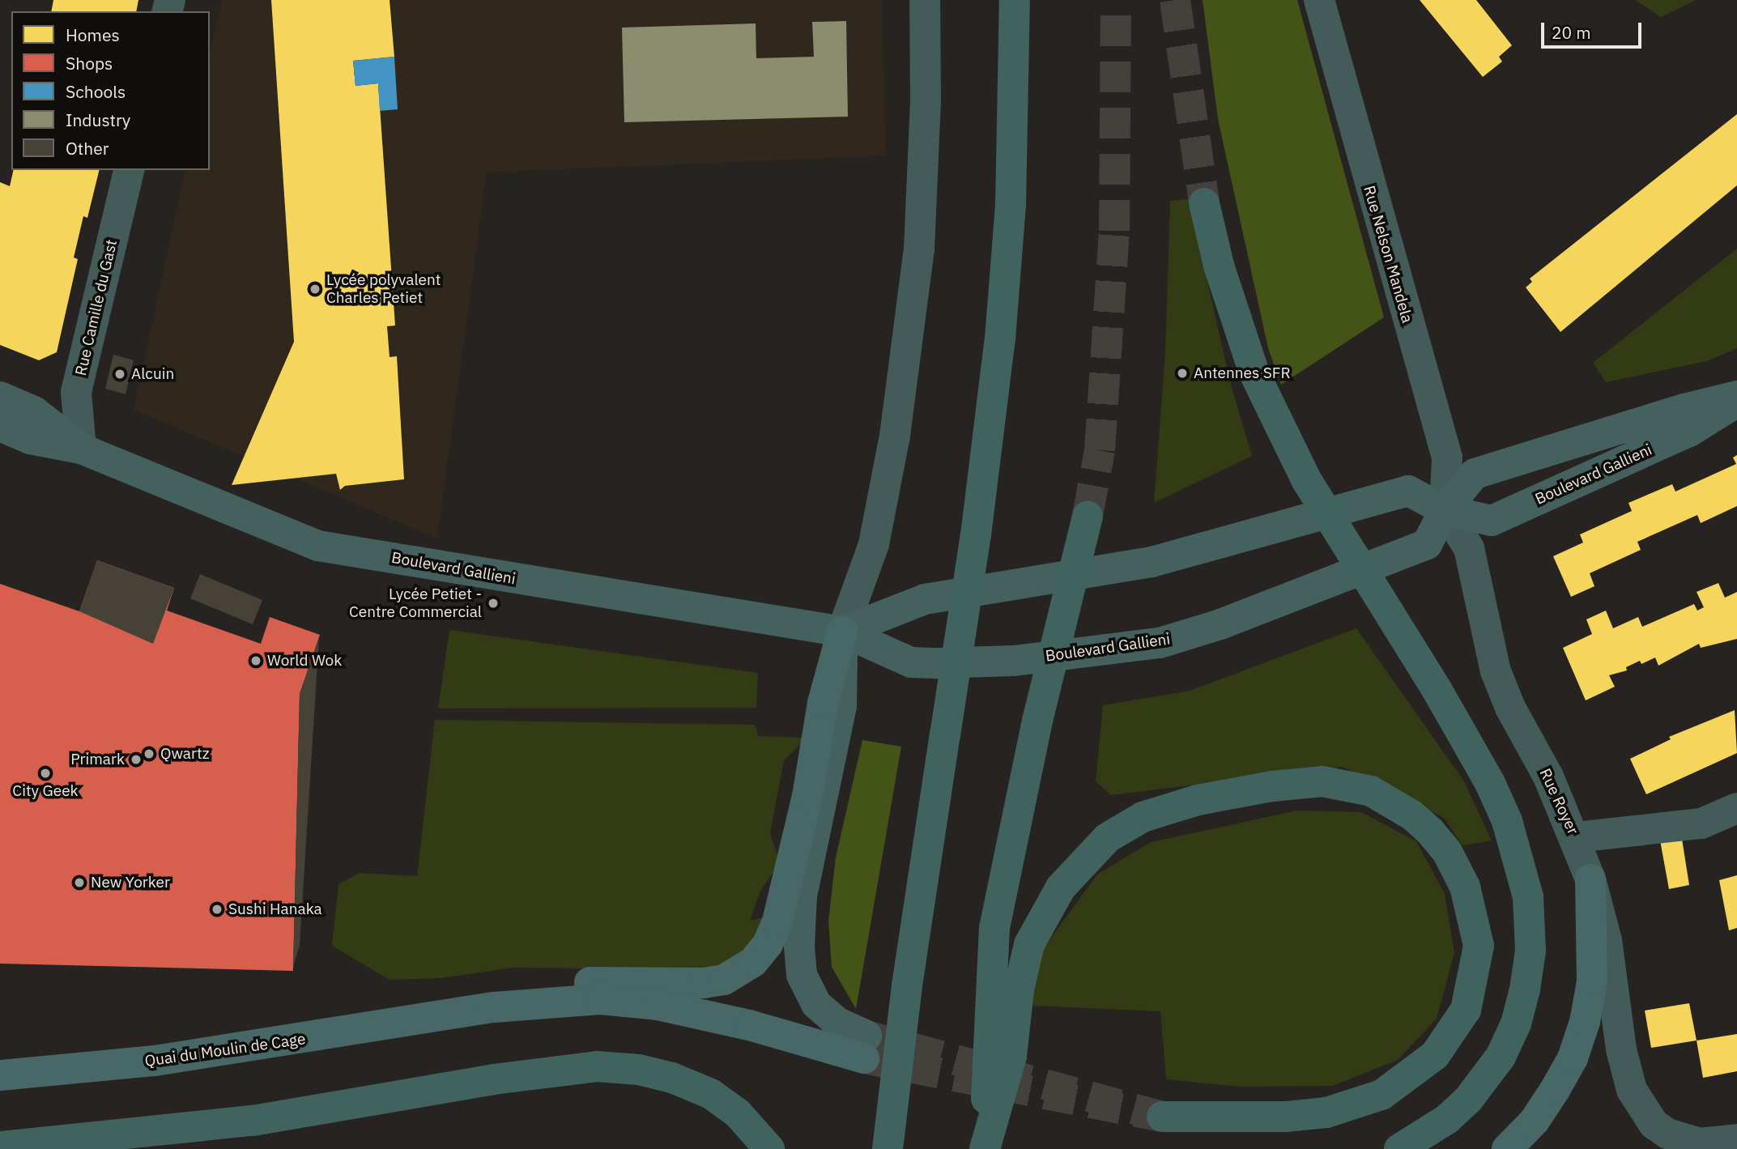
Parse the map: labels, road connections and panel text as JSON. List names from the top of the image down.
{
  "streets": {
    "main road": ["Boulevard Gallieni", "Quai du Moulin de Cage"],
    "street": ["Rue Nelson Mandela", "Rue Camille du Gast", "Rue Royer"]
  },
  "crossings": [
    ["Rue Nelson Mandela", "Boulevard Gallieni"],
    ["Rue Nelson Mandela", "Rue Royer"],
    ["Rue Camille du Gast", "Boulevard Gallieni"],
    ["Boulevard Gallieni", "Rue Royer"]
  ],
  "places": [
    "Lycée polyvalent Charles Petiet",
    "Antennes SFR",
    "Alcuin",
    "Lycée Petiet - Centre Commercial",
    "World Wok",
    "Qwartz",
    "Primark",
    "City Geek",
    "New Yorker",
    "Sushi Hanaka"
  ],
  "legend": [
    "Homes",
    "Shops",
    "Schools",
    "Industry",
    "Other"
  ],
  "scale_bar": "20 m"
}
